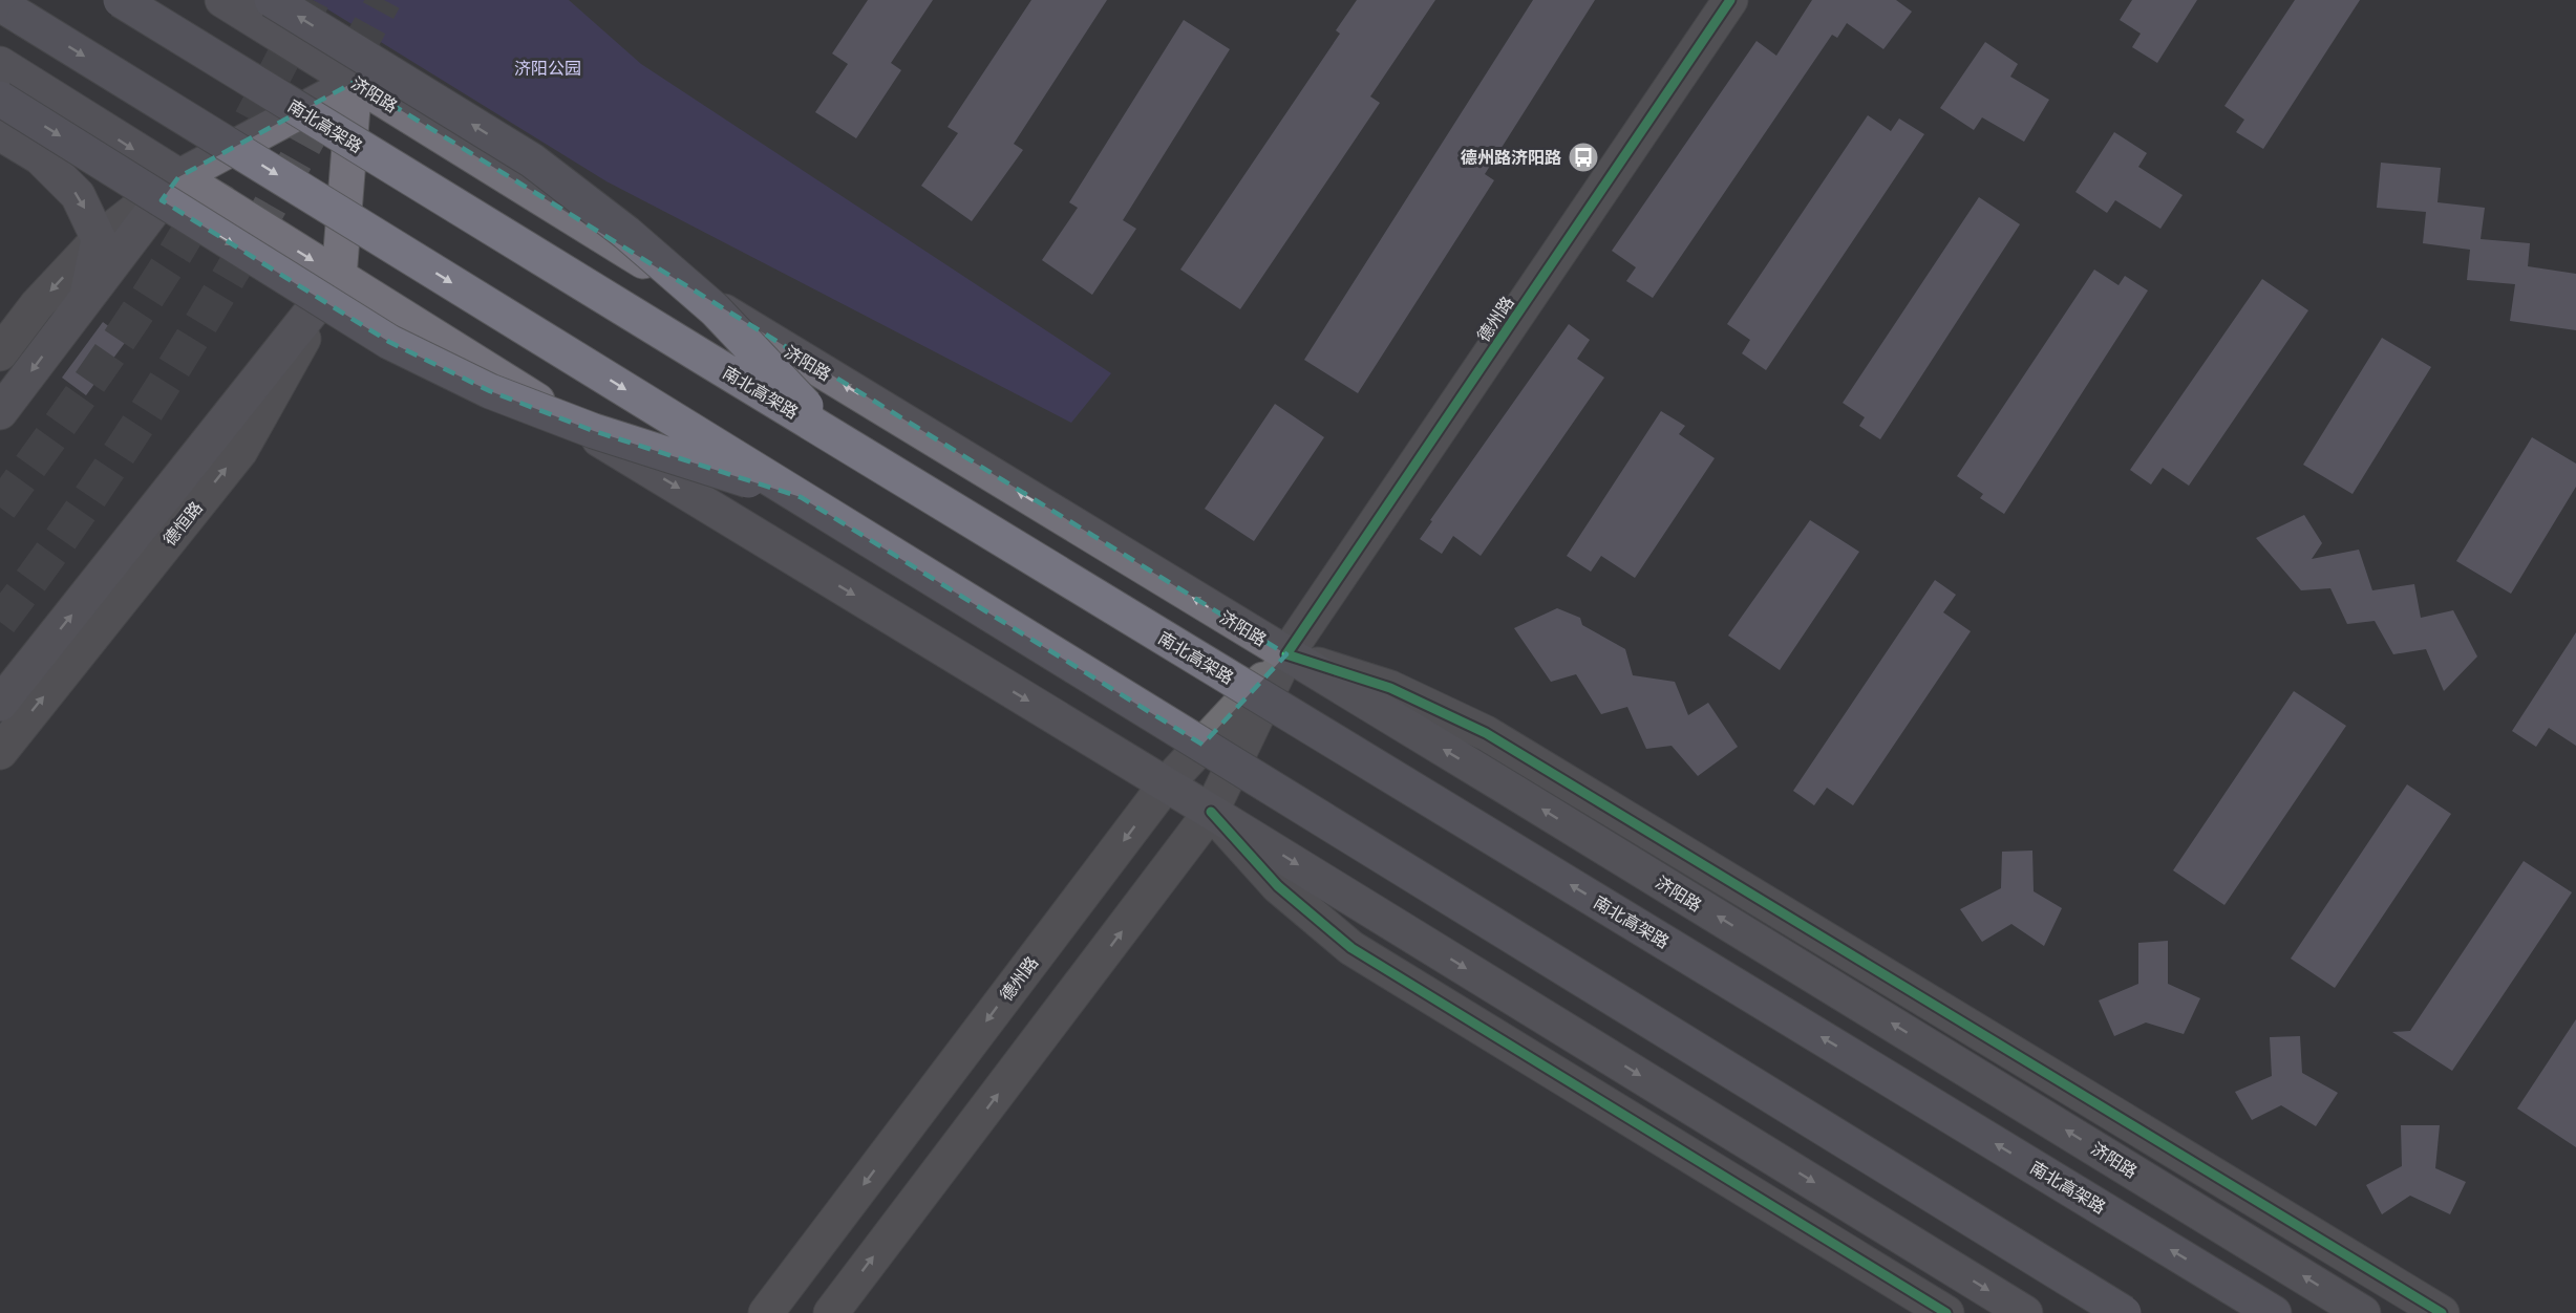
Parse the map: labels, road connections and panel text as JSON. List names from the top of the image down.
{
  "streets": {
    "highway": ["南北高架路"],
    "main road": ["济阳路"],
    "street": ["德州路", "德恒路"]
  },
  "crossings": [
    ["济阳路", "德州路"]
  ],
  "parks": ["济阳公园"],
  "places": {
    "bus stop": ["德州路济阳路"]
  }
}
